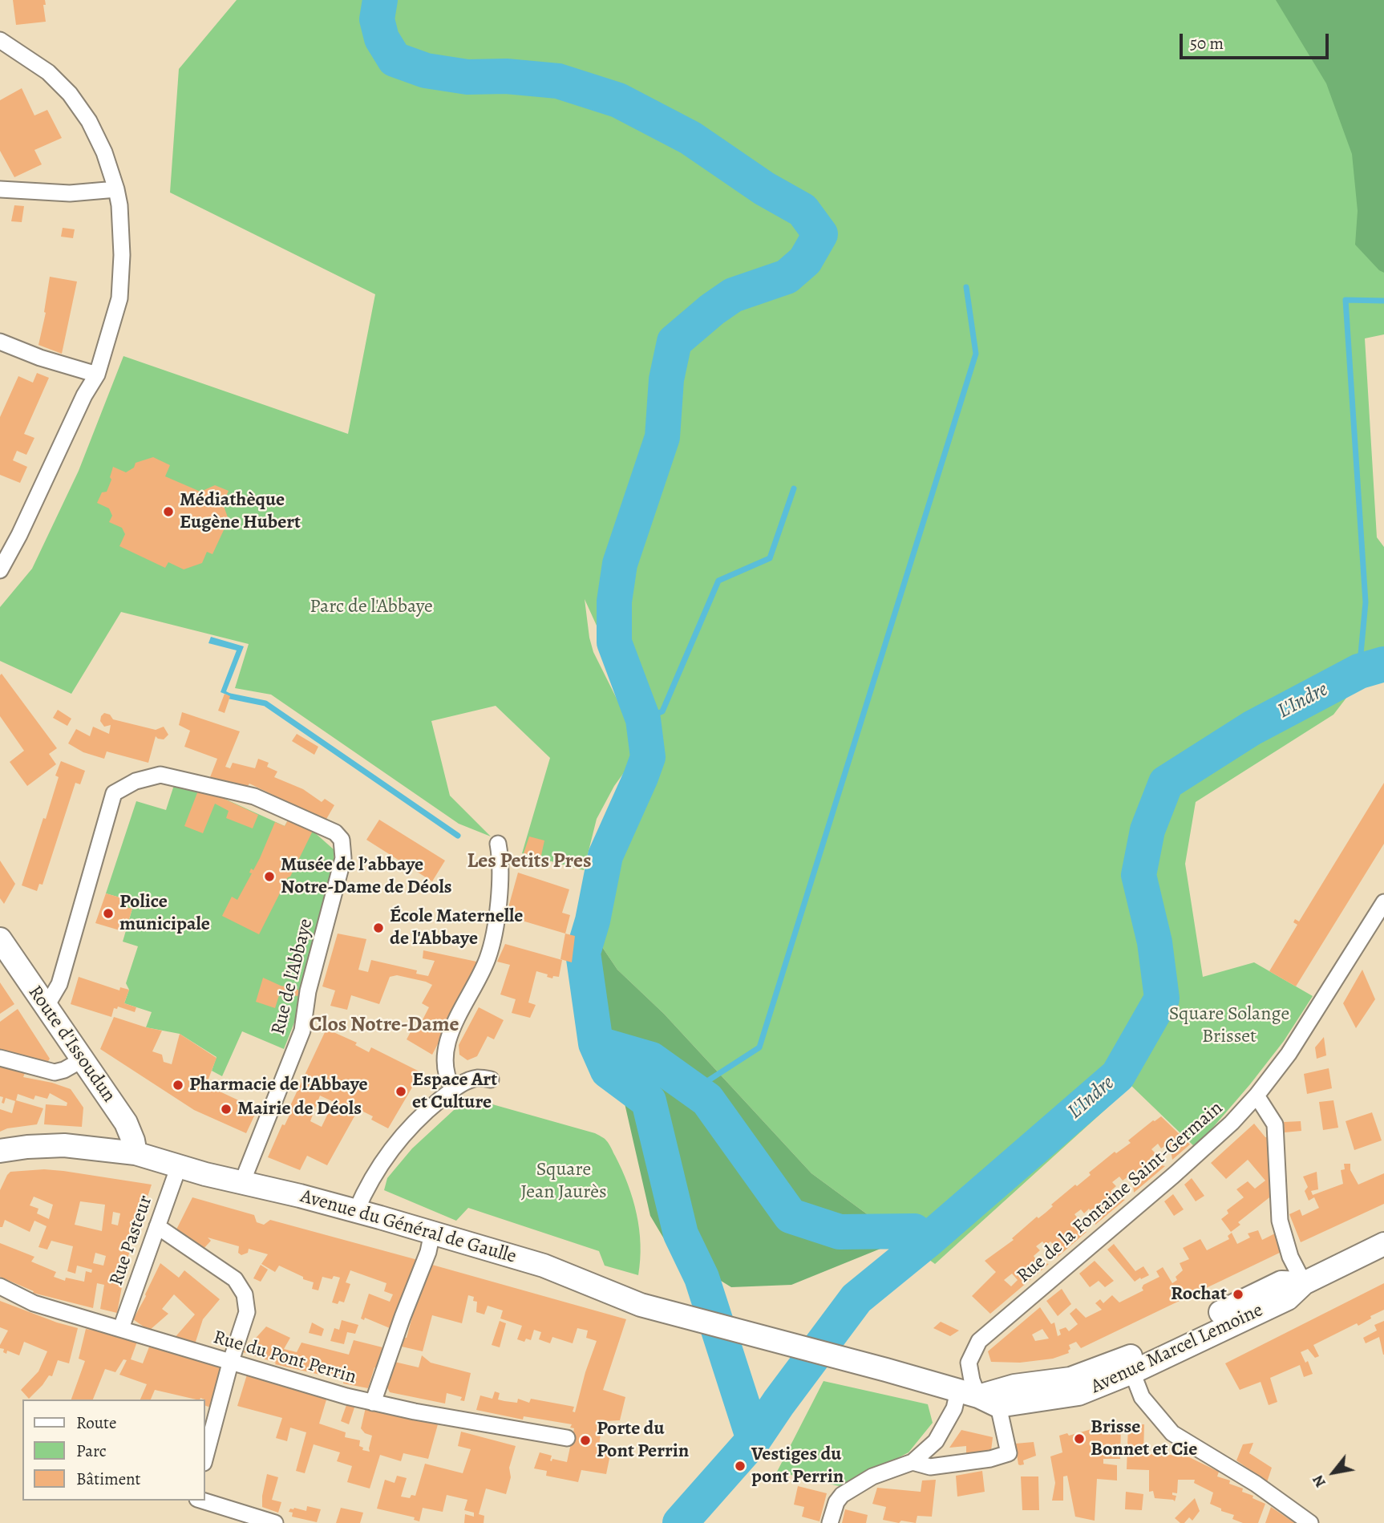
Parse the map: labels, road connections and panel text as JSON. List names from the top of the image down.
{
  "streets": {
    "main road": ["Route d'Issoudun", "Avenue du Général de Gaulle", "Avenue Marcel Lemoine"],
    "street": [
      "Rue de l'Abbaye",
      "Rue de la Fontaine Saint-Germain",
      "Rue Pasteur",
      "Rue du Pont Perrin"
    ]
  },
  "crossings": [
    ["Rue de l'Abbaye", "Route d'Issoudun"],
    ["Rue de l'Abbaye", "Avenue du Général de Gaulle"],
    ["Route d'Issoudun", "Avenue du Général de Gaulle"],
    ["Rue de la Fontaine Saint-Germain", "Avenue du Général de Gaulle"],
    ["Rue de la Fontaine Saint-Germain", "Avenue Marcel Lemoine"],
    ["Avenue du Général de Gaulle", "Rue Pasteur"],
    ["Avenue du Général de Gaulle", "Avenue Marcel Lemoine"],
    ["Rue Pasteur", "Rue du Pont Perrin"]
  ],
  "districts": ["Les Petits Pres", "Clos Notre-Dame"],
  "water": ["L'Indre"],
  "parks": ["Parc de l'Abbaye", "Square Solange Brisset", "Square Jean Jaurès"],
  "places": [
    "Médiathèque Eugène Hubert",
    "Musée de l’abbaye Notre-Dame de Déols",
    "Police municipale",
    "École Maternelle de l'Abbaye",
    "Pharmacie de l'Abbaye",
    "Espace Art et Culture",
    "Mairie de Déols",
    "Rochat",
    "Brisse Bonnet et Cie",
    "Porte du Pont Perrin",
    "Vestiges du pont Perrin"
  ],
  "legend": ["Route", "Parc", "Bâtiment"],
  "scale_bar": "50 m",
  "north": "bottom left"
}
